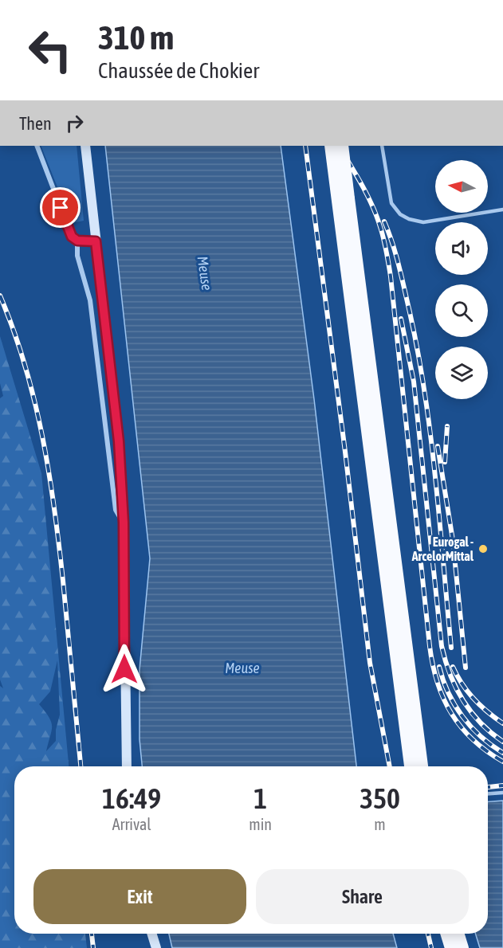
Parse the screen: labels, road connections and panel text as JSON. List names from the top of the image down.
{
  "water": ["Meuse"],
  "places": ["Eurogal - ArcelorMittal"],
  "north": "left",
  "page": {
    "turn": ["310 m", "Chaussée de Chokier"],
    "then": "Then",
    "eta": [
      "16:49",
      "Arrival",
      "1",
      "min",
      "350",
      "m"
    ],
    "buttons": ["Exit", "Share"]
  }
}
